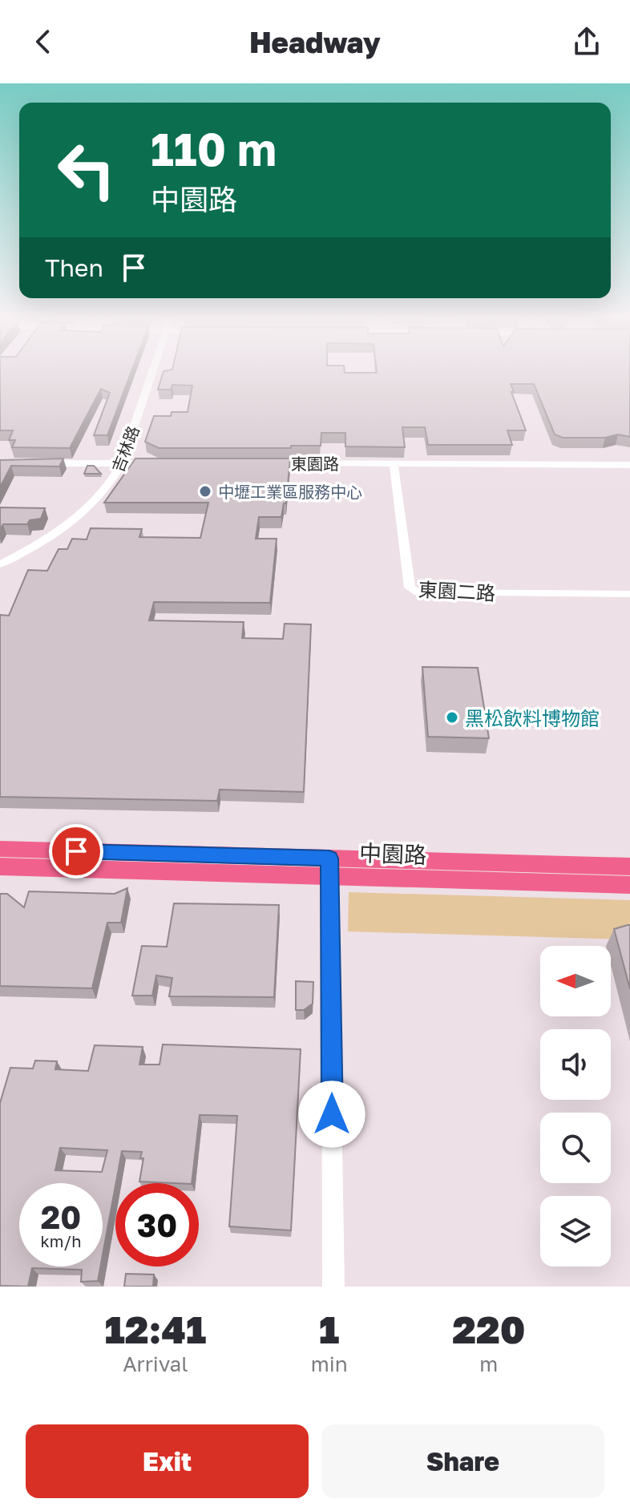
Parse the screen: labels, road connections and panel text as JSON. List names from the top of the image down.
{
  "streets": {
    "main road": ["中園路"],
    "street": ["吉林路", "東園路", "東園二路"]
  },
  "crossings": [
    ["東園路", "東園二路"]
  ],
  "places": ["中壢工業區服務中心", "黑松飲料博物館"],
  "north": "left",
  "page": {
    "header": "Headway",
    "turn": ["110 m", "中園路"],
    "then": "Then",
    "speed": "20 km/h",
    "limit": "30",
    "eta": [
      "12:41",
      "Arrival",
      "1",
      "min",
      "220",
      "m"
    ],
    "buttons": ["Exit", "Share"]
  }
}
